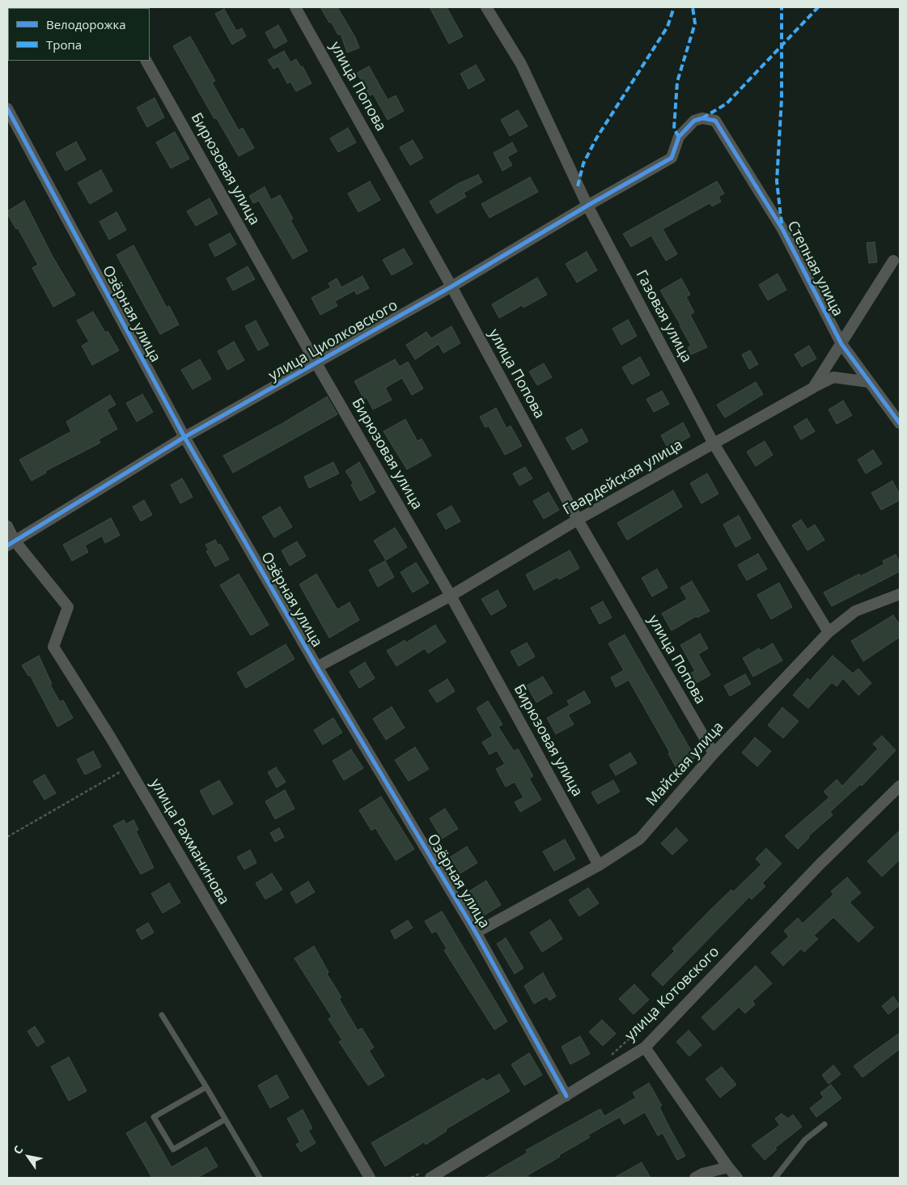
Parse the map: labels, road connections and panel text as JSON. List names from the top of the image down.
{
  "streets": {
    "street": [
      "улица Попова",
      "Бирюзовая улица",
      "Степная улица",
      "Озёрная улица",
      "Газовая улица",
      "улица Циолковского",
      "Гвардейская улица",
      "Майская улица",
      "улица Рахманинова",
      "улица Котовского"
    ]
  },
  "crossings": [
    ["улица Попова", "улица Циолковского"],
    ["улица Попова", "Гвардейская улица"],
    ["улица Попова", "Майская улица"],
    ["Бирюзовая улица", "улица Циолковского"],
    ["Бирюзовая улица", "Гвардейская улица"],
    ["Бирюзовая улица", "Майская улица"],
    ["Степная улица", "улица Циолковского"],
    ["Степная улица", "Гвардейская улица"],
    ["Озёрная улица", "улица Циолковского"],
    ["Озёрная улица", "Гвардейская улица"],
    ["Озёрная улица", "Майская улица"],
    ["Озёрная улица", "улица Котовского"],
    ["Газовая улица", "улица Циолковского"],
    ["Газовая улица", "Гвардейская улица"],
    ["Газовая улица", "Майская улица"],
    ["улица Циолковского", "улица Рахманинова"]
  ],
  "legend": ["Велодорожка", "Тропа"],
  "north": "top left"
}
